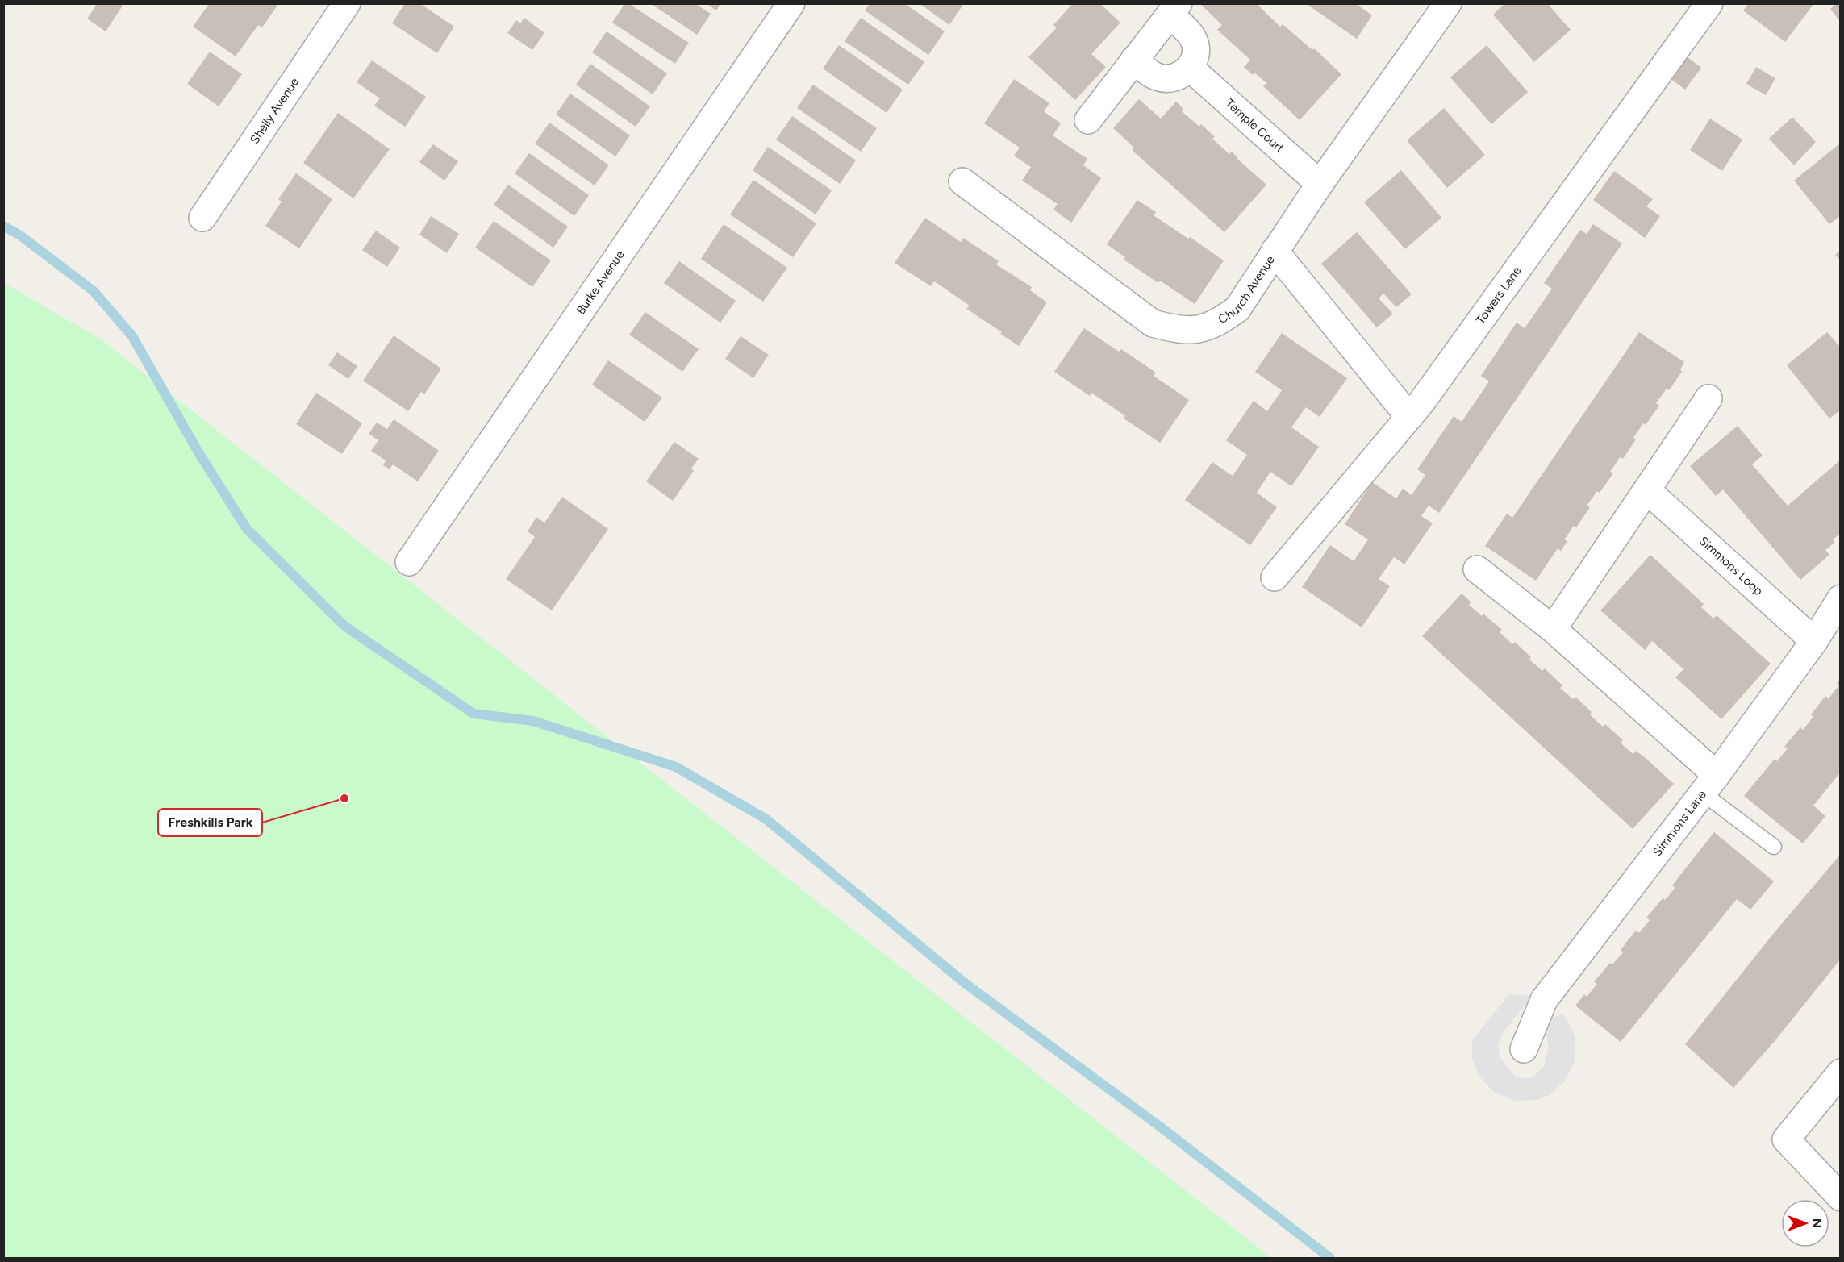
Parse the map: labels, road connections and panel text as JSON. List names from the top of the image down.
{
  "streets": {
    "street": [
      "Shelly Avenue",
      "Temple Court",
      "Burke Avenue",
      "Church Avenue",
      "Towers Lane",
      "Simmons Loop",
      "Simmons Lane"
    ]
  },
  "crossings": [
    ["Temple Court", "Church Avenue"],
    ["Simmons Loop", "Simmons Lane"]
  ],
  "places": ["Freshkills Park"],
  "north": "right"
}
